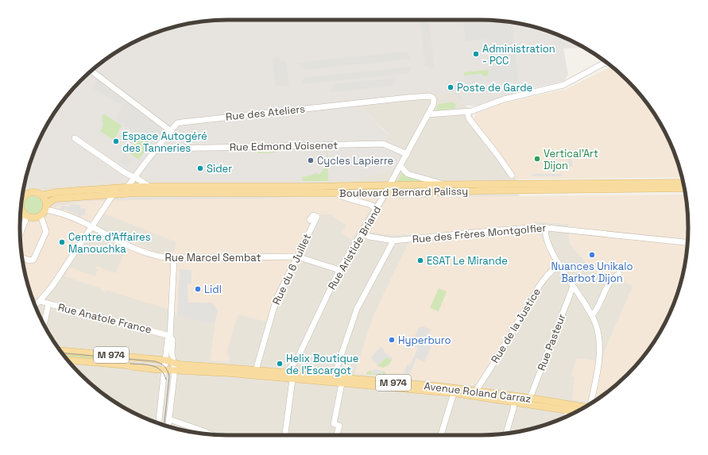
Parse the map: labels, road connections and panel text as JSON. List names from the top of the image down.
{
  "streets": {
    "main road": ["Boulevard Bernard Palissy", "M 974", "Avenue Roland Carraz"],
    "street": [
      "Rue des Ateliers",
      "Rue Edmond Voisenet",
      "Rue des Frères Montgolfier",
      "Rue Aristide Briand",
      "Rue Marcel Sembat",
      "Rue du 6 Juillet",
      "Rue Anatole France",
      "Rue de la Justice",
      "Rue Pasteur"
    ]
  },
  "crossings": [
    ["Rue des Ateliers", "Rue Edmond Voisenet"],
    ["Rue des Ateliers", "Boulevard Bernard Palissy"],
    ["Rue des Ateliers", "Rue Aristide Briand"],
    ["Rue des Ateliers", "Rue Marcel Sembat"],
    ["Rue des Ateliers", "Rue Anatole France"],
    ["Rue Edmond Voisenet", "Rue Aristide Briand"],
    ["Boulevard Bernard Palissy", "Rue Aristide Briand"],
    ["Rue des Frères Montgolfier", "Rue Aristide Briand"],
    ["Rue Aristide Briand", "Rue Marcel Sembat"],
    ["Rue Aristide Briand", "Avenue Roland Carraz"],
    ["Rue Marcel Sembat", "Rue du 6 Juillet"],
    ["Rue du 6 Juillet", "Avenue Roland Carraz"],
    ["Rue de la Justice", "Avenue Roland Carraz"],
    ["Rue Pasteur", "Avenue Roland Carraz"],
    ["M 974", "Avenue Roland Carraz"]
  ],
  "places": [
    "Administration - PCC",
    "Poste de Garde",
    "Espace Autogéré des Tanneries",
    "Vertical'Art Dijon",
    "Cycles Lapierre",
    "Sider",
    "Centre d'Affaires Manouchka",
    "Nuances Unikalo Barbot Dijon",
    "ESAT Le Mirande",
    "Lidl",
    "Hyperburo",
    "Helix Boutique de l'Escargot"
  ]
}
